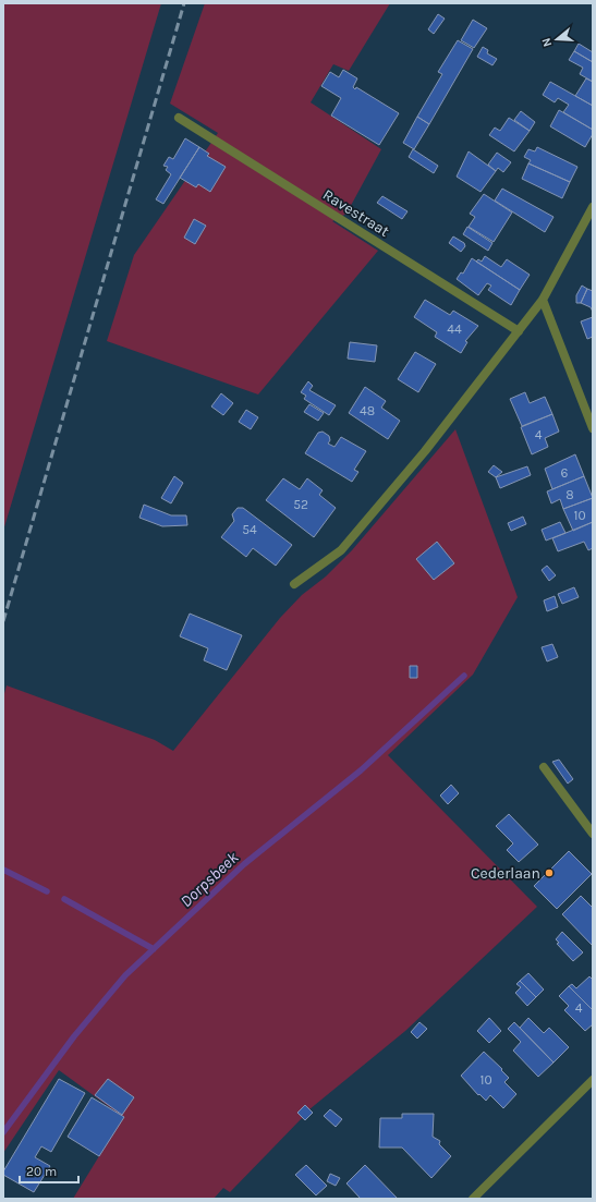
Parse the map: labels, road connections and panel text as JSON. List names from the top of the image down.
{
  "streets": {
    "street": ["Ravestraat"]
  },
  "water": ["Dorpsbeek"],
  "places": ["Cederlaan"],
  "house_numbers": [
    "44",
    "48",
    "4",
    "6",
    "8",
    "52",
    "10",
    "54",
    "4",
    "10"
  ],
  "scale_bar": "20 m",
  "north": "left"
}
